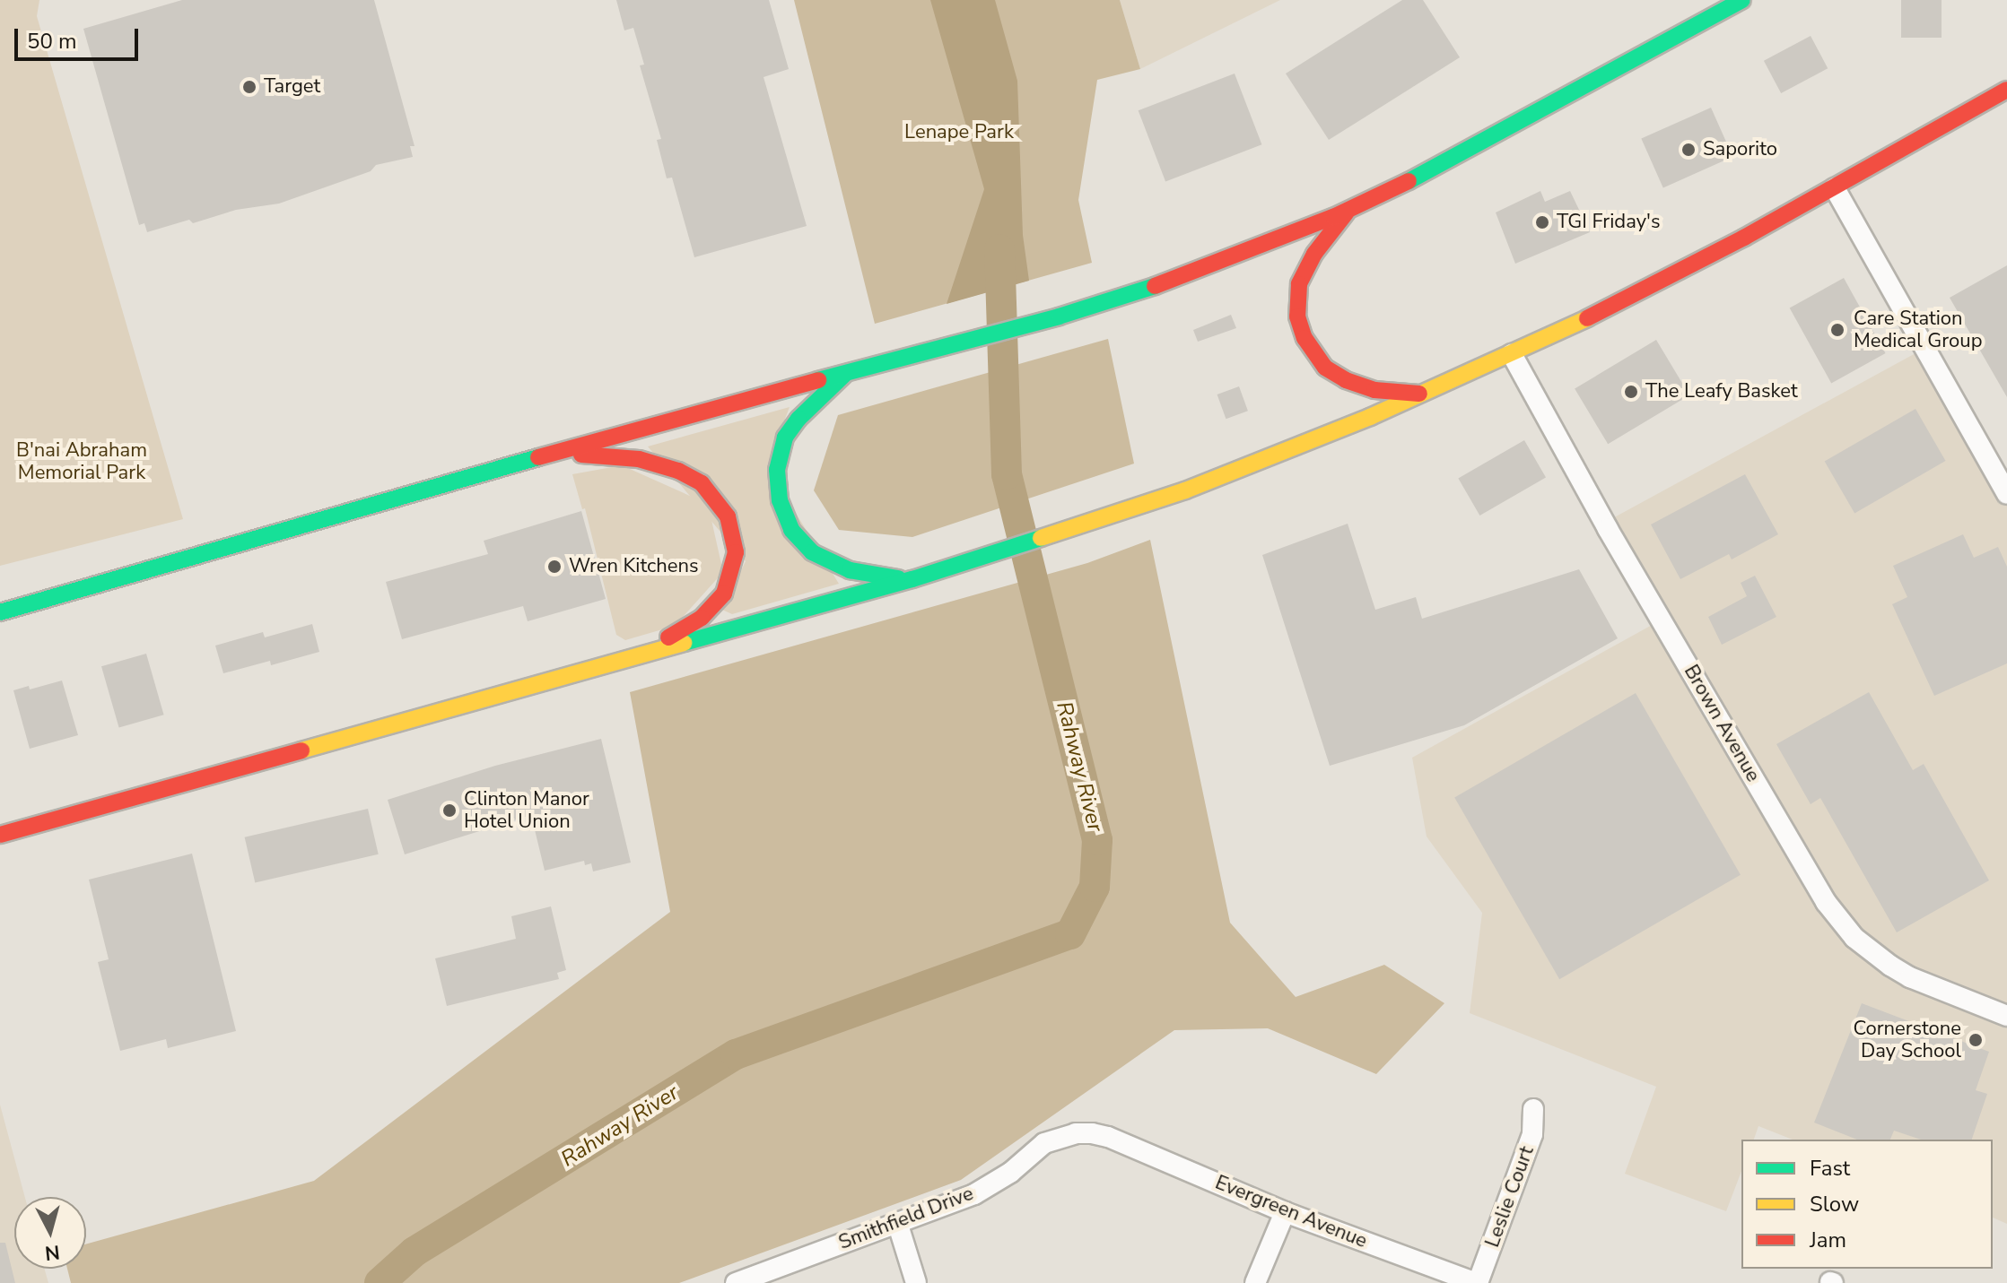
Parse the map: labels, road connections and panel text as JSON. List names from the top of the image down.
{
  "streets": {
    "street": [
      "Brown Avenue",
      "Leslie Court",
      "Evergreen Avenue",
      "Smithfield Drive"
    ]
  },
  "crossings": [
    ["Leslie Court", "Evergreen Avenue"],
    ["Evergreen Avenue", "Smithfield Drive"]
  ],
  "water": ["Rahway River"],
  "parks": ["Lenape Park", "B'nai Abraham Memorial Park"],
  "places": [
    "Target",
    "Saporito",
    "TGI Friday's",
    "Care Station Medical Group",
    "The Leafy Basket",
    "Wren Kitchens",
    "Clinton Manor Hotel Union",
    "Cornerstone Day School"
  ],
  "legend": ["Fast", "Slow", "Jam"],
  "scale_bar": "50 m",
  "north": "bottom"
}
